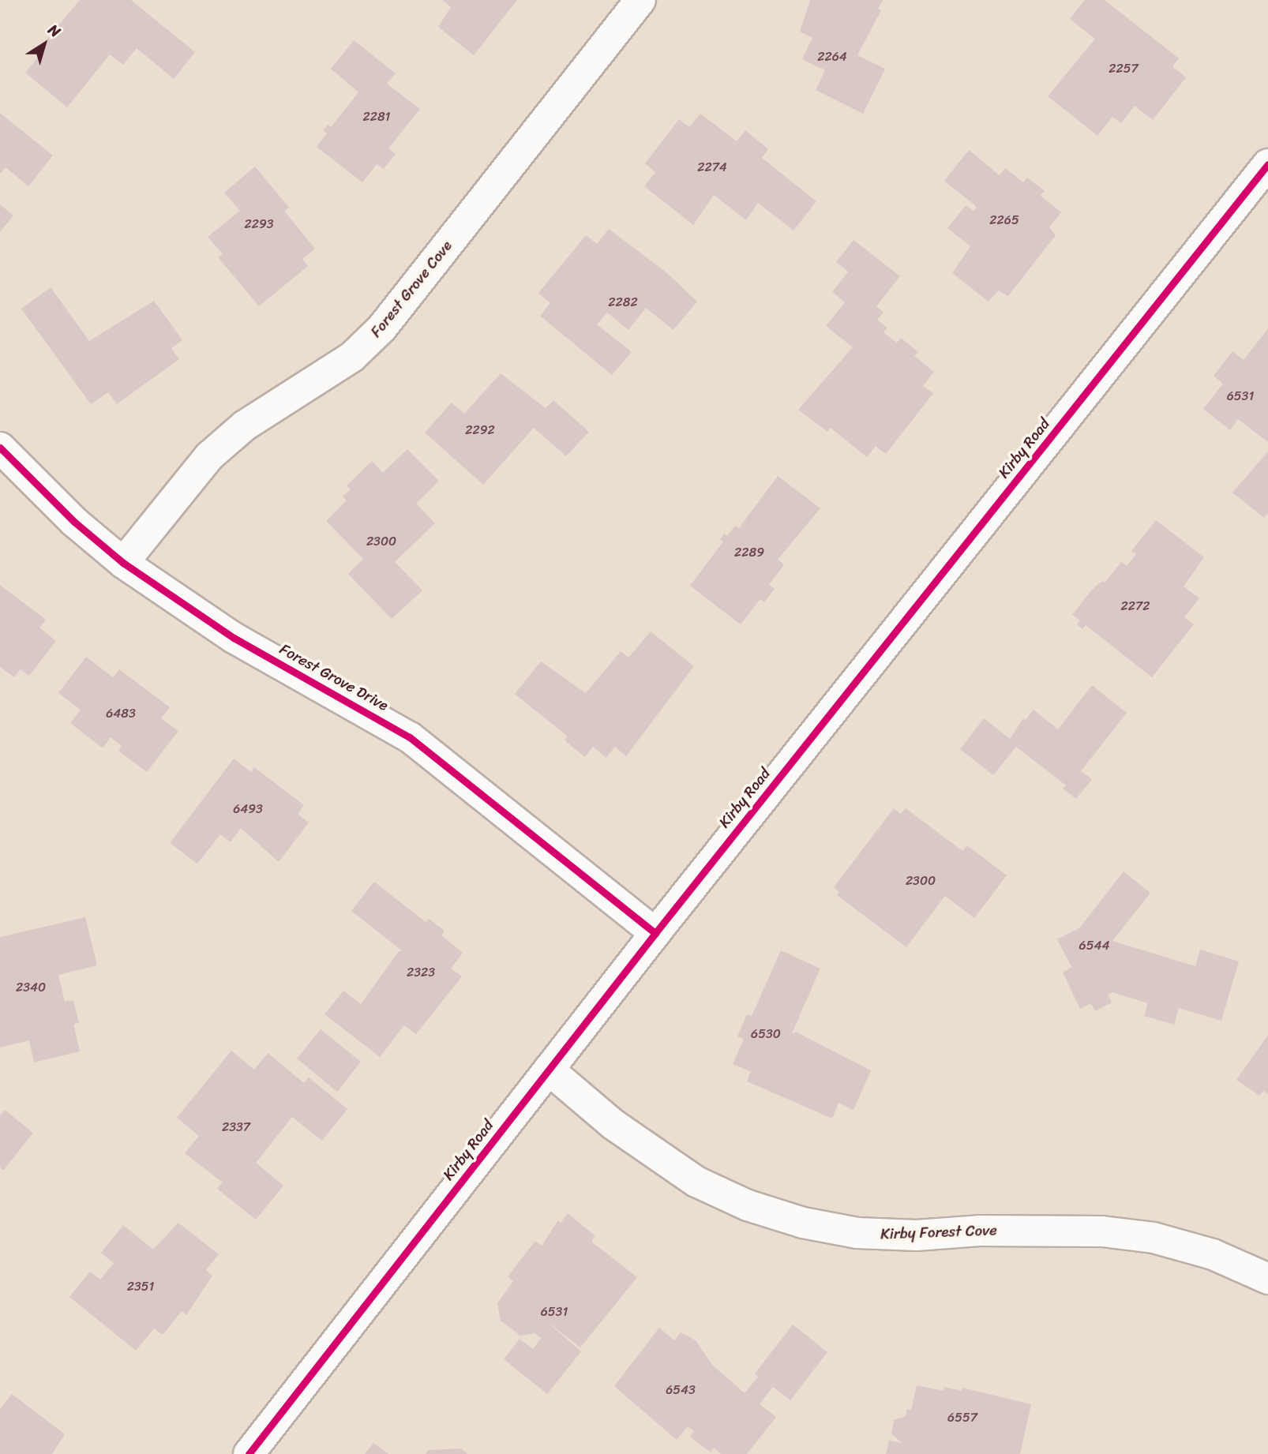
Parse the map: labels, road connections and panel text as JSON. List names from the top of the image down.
{
  "streets": {
    "street": [
      "Forest Grove Cove",
      "Kirby Road",
      "Forest Grove Drive",
      "Kirby Forest Cove"
    ]
  },
  "crossings": [
    ["Forest Grove Cove", "Forest Grove Drive"],
    ["Kirby Road", "Forest Grove Drive"],
    ["Kirby Road", "Kirby Forest Cove"]
  ],
  "house_numbers": [
    "2264",
    "2257",
    "2281",
    "2274",
    "2265",
    "2293",
    "2282",
    "6531",
    "2292",
    "2300",
    "2289",
    "2272",
    "6483",
    "6493",
    "2300",
    "6544",
    "2323",
    "2340",
    "6530",
    "2337",
    "2351",
    "6531",
    "6543",
    "6557"
  ],
  "north": "top right"
}
